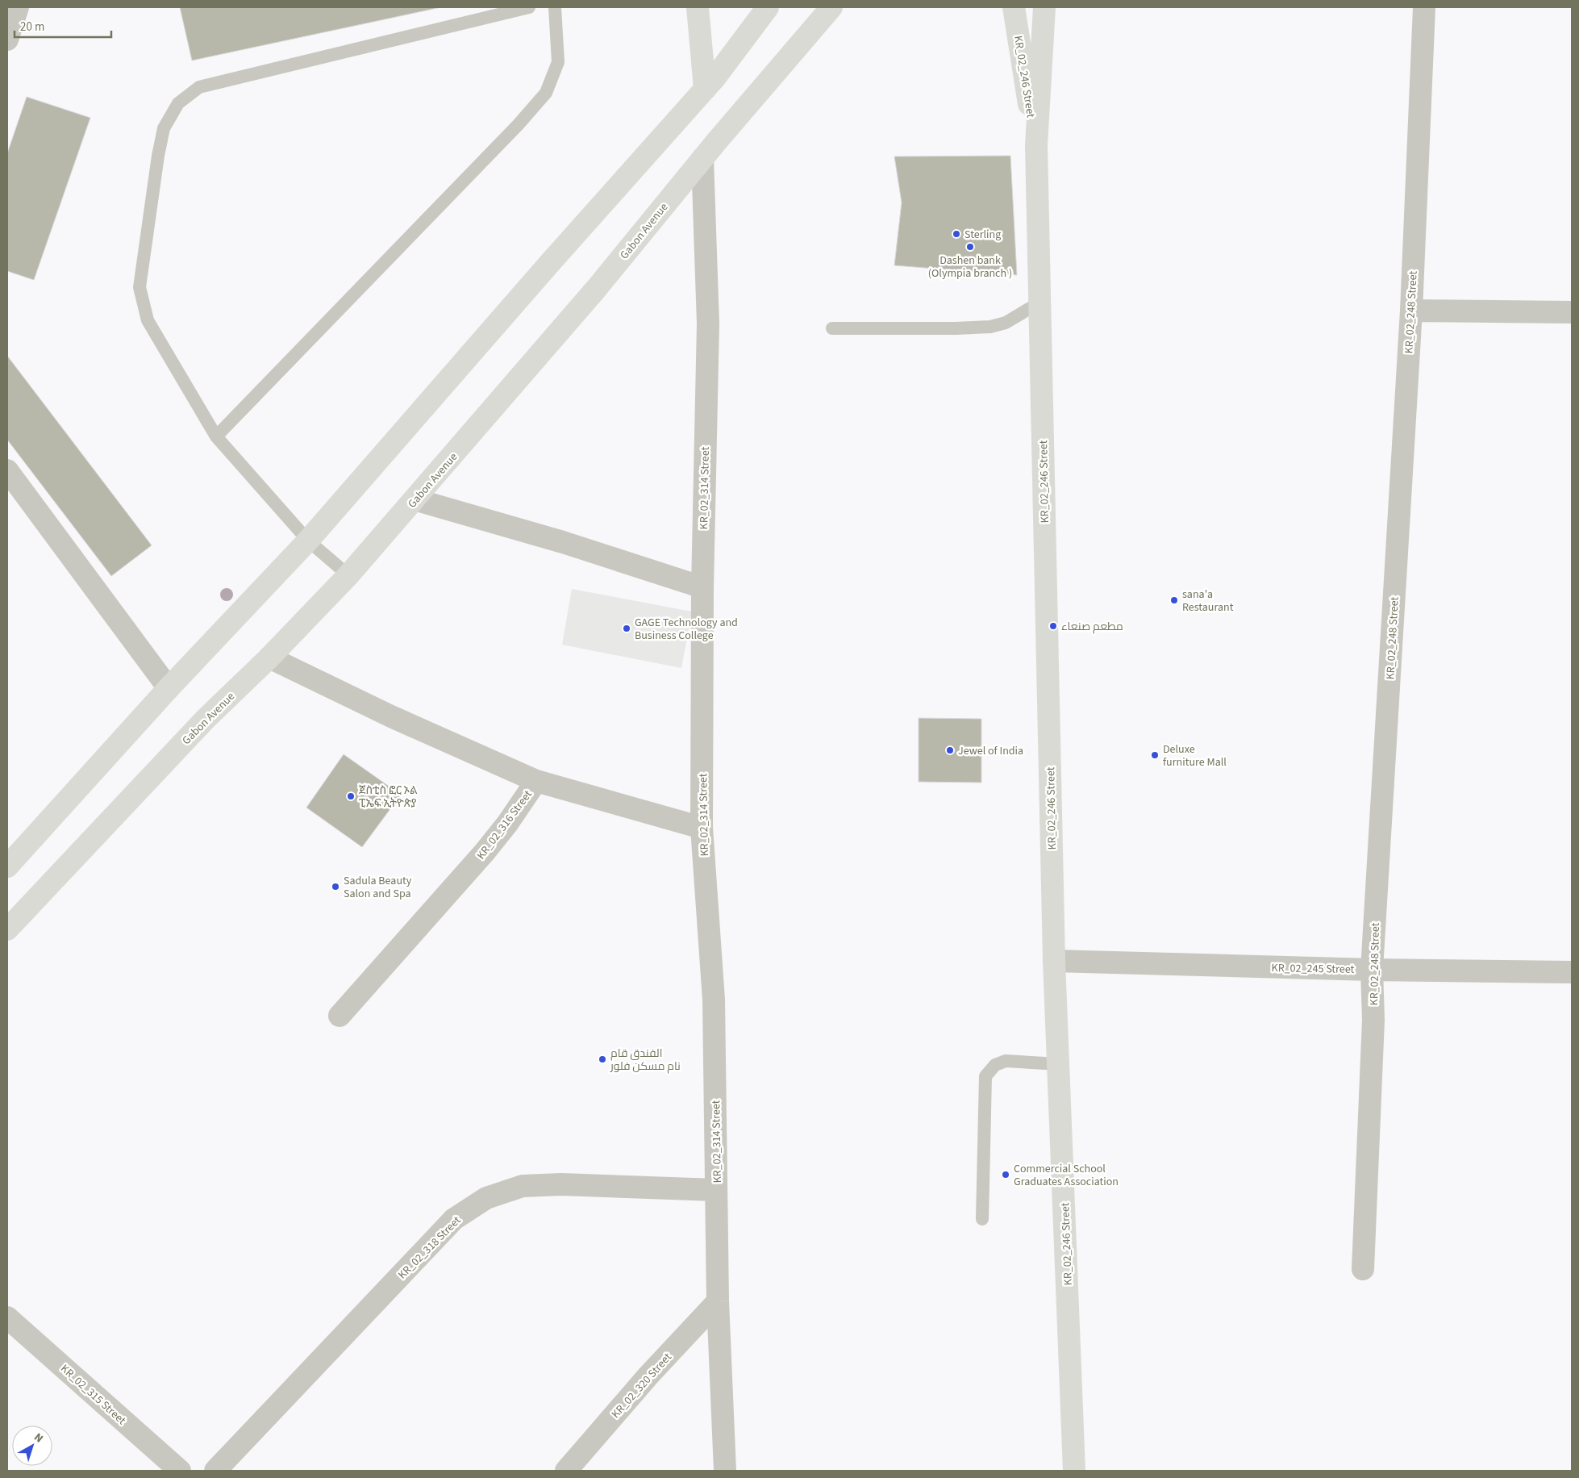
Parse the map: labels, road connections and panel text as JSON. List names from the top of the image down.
{
  "streets": {
    "main road": ["KR_02_246 Street", "Gabon Avenue"],
    "street": [
      "KR_02_248 Street",
      "KR_02_314 Street",
      "KR_02_316 Street",
      "KR_02_245 Street",
      "KR_02_318 Street",
      "KR_02_320 Street",
      "KR_02_315 Street"
    ]
  },
  "crossings": [
    ["KR_02_246 Street", "KR_02_245 Street"],
    ["Gabon Avenue", "KR_02_314 Street"],
    ["Gabon Avenue", "KR_02_316 Street"],
    ["KR_02_248 Street", "KR_02_245 Street"],
    ["KR_02_314 Street", "KR_02_318 Street"],
    ["KR_02_314 Street", "KR_02_320 Street"]
  ],
  "places": [
    "Sterling",
    "Dashen bank (Olympia branch )",
    "sana'a Restaurant",
    "مطعم صنعاء",
    "GAGE Technology and Business College",
    "Jewel of India",
    "Deluxe furniture Mall",
    "ጀስቲስ ፎር ኦል ፒኤፍ ኢትዮጵያ",
    "Sadula Beauty Salon and Spa",
    "الفندق قام نام مسكن فلور",
    "Commercial School Graduates Association"
  ],
  "scale_bar": "20 m",
  "north": "top right"
}
